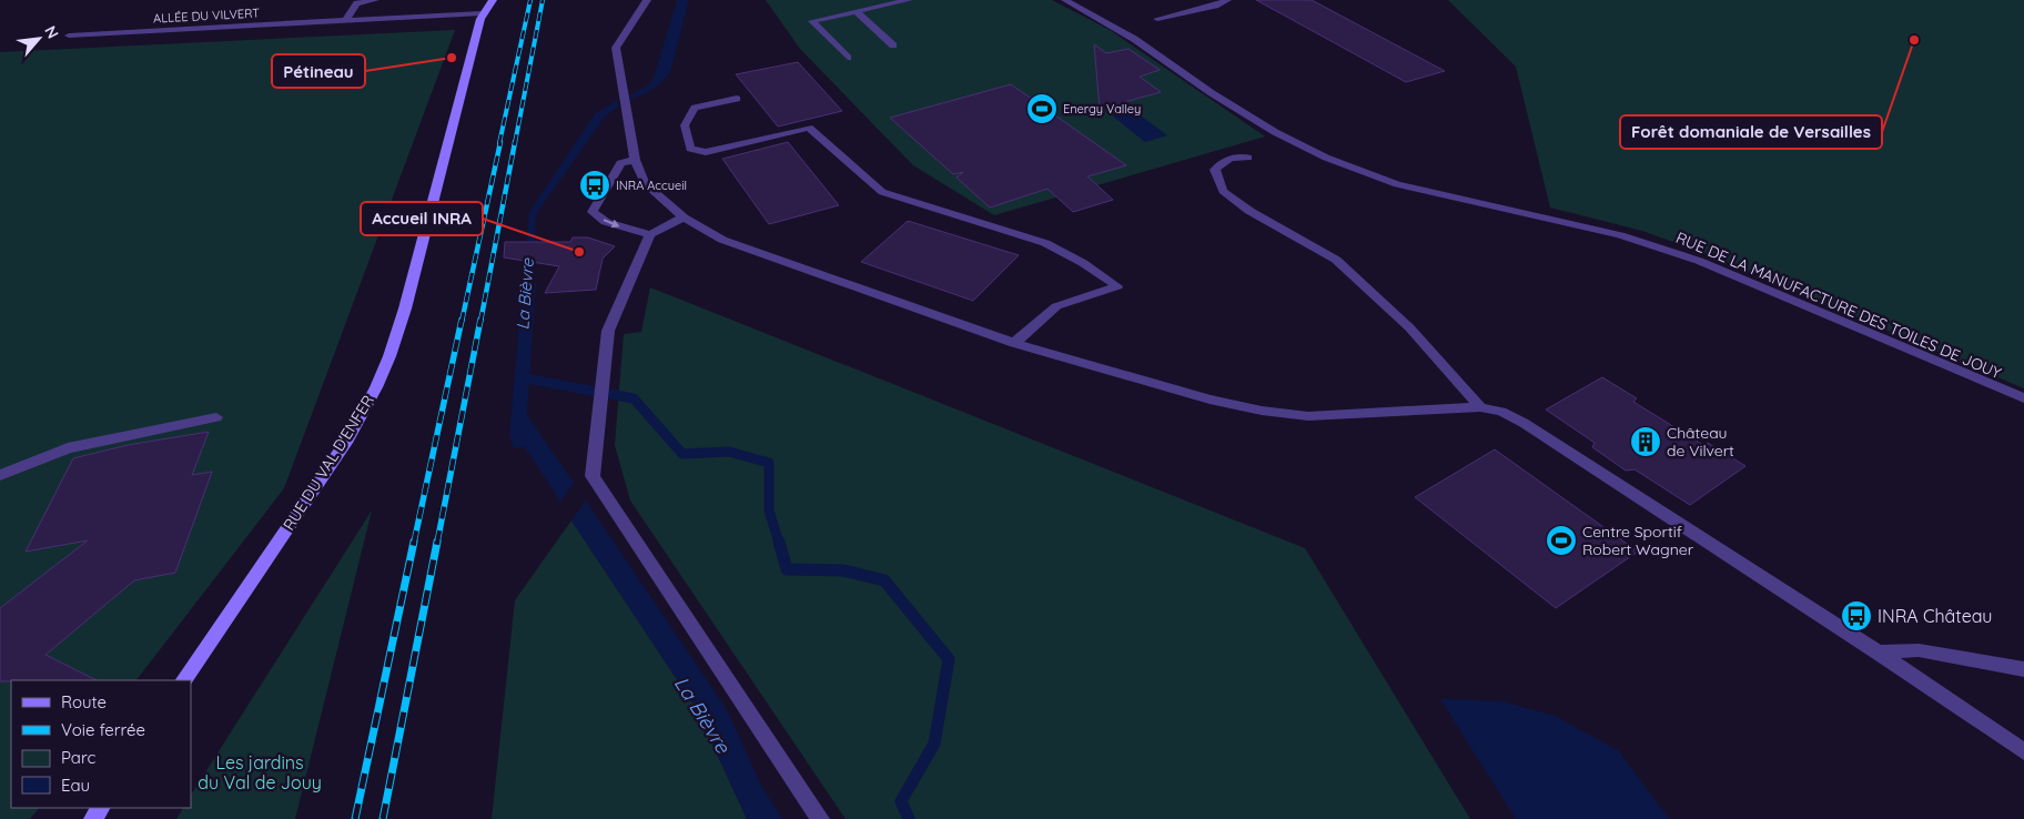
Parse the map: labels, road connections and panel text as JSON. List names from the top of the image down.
{
  "streets": {
    "street": ["ALLÉE DU VILVERT", "RUE DE LA MANUFACTURE DES TOILES DE JOUY", "RUE DU VAL D'ENFER"]
  },
  "crossings": [
    ["ALLÉE DU VILVERT", "RUE DU VAL D'ENFER"]
  ],
  "water": ["La Bièvre"],
  "parks": ["Les jardins du Val de Jouy"],
  "places": {
    "other": ["Forêt domaniale de Versailles", "Pétineau", "Accueil INRA"],
    "sports": ["Energy Valley", "Centre Sportif Robert Wagner"],
    "bus stop": ["INRA Accueil", "INRA Château"],
    "building": ["Château de Vilvert"]
  },
  "legend": [
    "Route",
    "Voie ferrée",
    "Parc",
    "Eau"
  ],
  "north": "top right"
}
